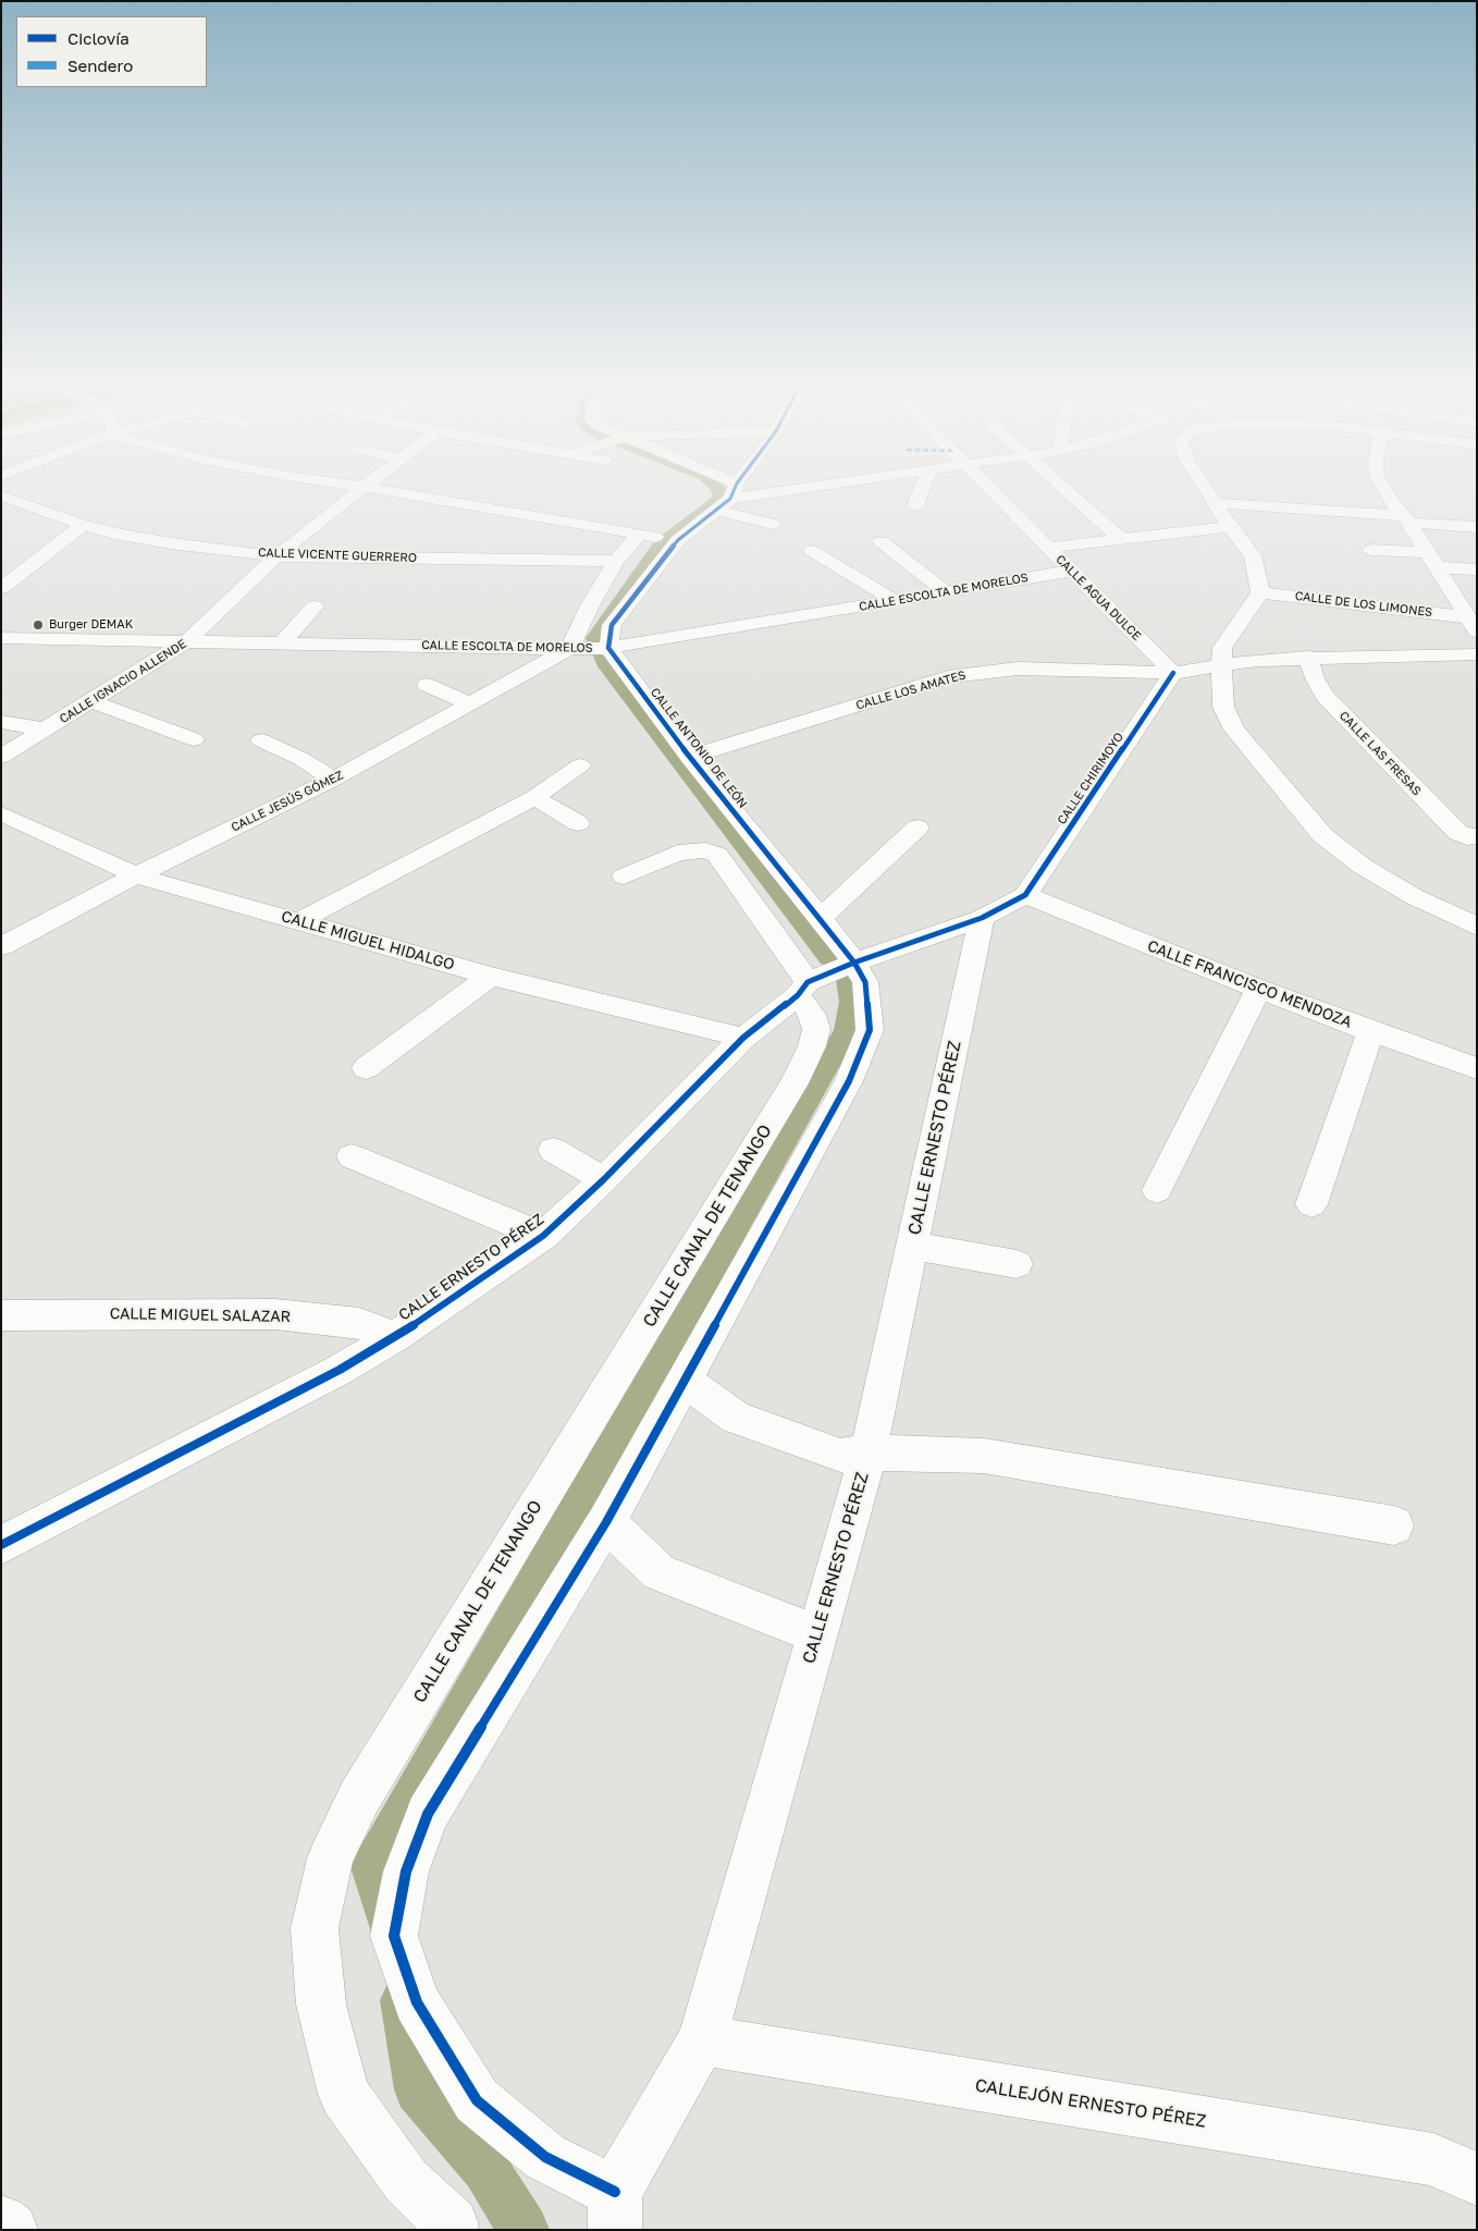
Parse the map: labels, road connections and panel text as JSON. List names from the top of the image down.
{
  "streets": {
    "street": [
      "CALLE VICENTE GUERRERO",
      "CALLE ESCOLTA DE MORELOS",
      "CALLE AGUA DULCE",
      "CALLE DE LOS LIMONES",
      "CALLE IGNACIO ALLENDE",
      "CALLE LOS AMATES",
      "CALLE ANTONIO DE LEÓN",
      "CALLE LAS FRESAS",
      "CALLE CHIRIMOYO",
      "CALLE JESÚS GÓMEZ",
      "CALLE MIGUEL HIDALGO",
      "CALLE FRANCISCO MENDOZA",
      "CALLE ERNESTO PÉREZ",
      "CALLE CANAL DE TENANGO",
      "CALLE MIGUEL SALAZAR",
      "CALLEJÓN ERNESTO PÉREZ"
    ]
  },
  "crossings": [
    ["CALLE VICENTE GUERRERO", "CALLE IGNACIO ALLENDE"],
    ["CALLE ESCOLTA DE MORELOS", "CALLE AGUA DULCE"],
    ["CALLE ESCOLTA DE MORELOS", "CALLE IGNACIO ALLENDE"],
    ["CALLE ESCOLTA DE MORELOS", "CALLE ANTONIO DE LEÓN"],
    ["CALLE ESCOLTA DE MORELOS", "CALLE JESÚS GÓMEZ"],
    ["CALLE AGUA DULCE", "CALLE LOS AMATES"],
    ["CALLE AGUA DULCE", "CALLE CHIRIMOYO"],
    ["CALLE LOS AMATES", "CALLE ANTONIO DE LEÓN"],
    ["CALLE LOS AMATES", "CALLE CHIRIMOYO"],
    ["CALLE ANTONIO DE LEÓN", "CALLE JESÚS GÓMEZ"],
    ["CALLE ANTONIO DE LEÓN", "CALLE ERNESTO PÉREZ"],
    ["CALLE ANTONIO DE LEÓN", "CALLE CANAL DE TENANGO"],
    ["CALLE CHIRIMOYO", "CALLE FRANCISCO MENDOZA"],
    ["CALLE CHIRIMOYO", "CALLE ERNESTO PÉREZ"],
    ["CALLE JESÚS GÓMEZ", "CALLE MIGUEL HIDALGO"],
    ["CALLE MIGUEL HIDALGO", "CALLE ERNESTO PÉREZ"],
    ["CALLE FRANCISCO MENDOZA", "CALLE ERNESTO PÉREZ"],
    ["CALLE ERNESTO PÉREZ", "CALLE CANAL DE TENANGO"],
    ["CALLE ERNESTO PÉREZ", "CALLE MIGUEL SALAZAR"],
    ["CALLE ERNESTO PÉREZ", "CALLEJÓN ERNESTO PÉREZ"]
  ],
  "places": ["Burger DEMAK"],
  "legend": ["Ciclovía", "Sendero"]
}
